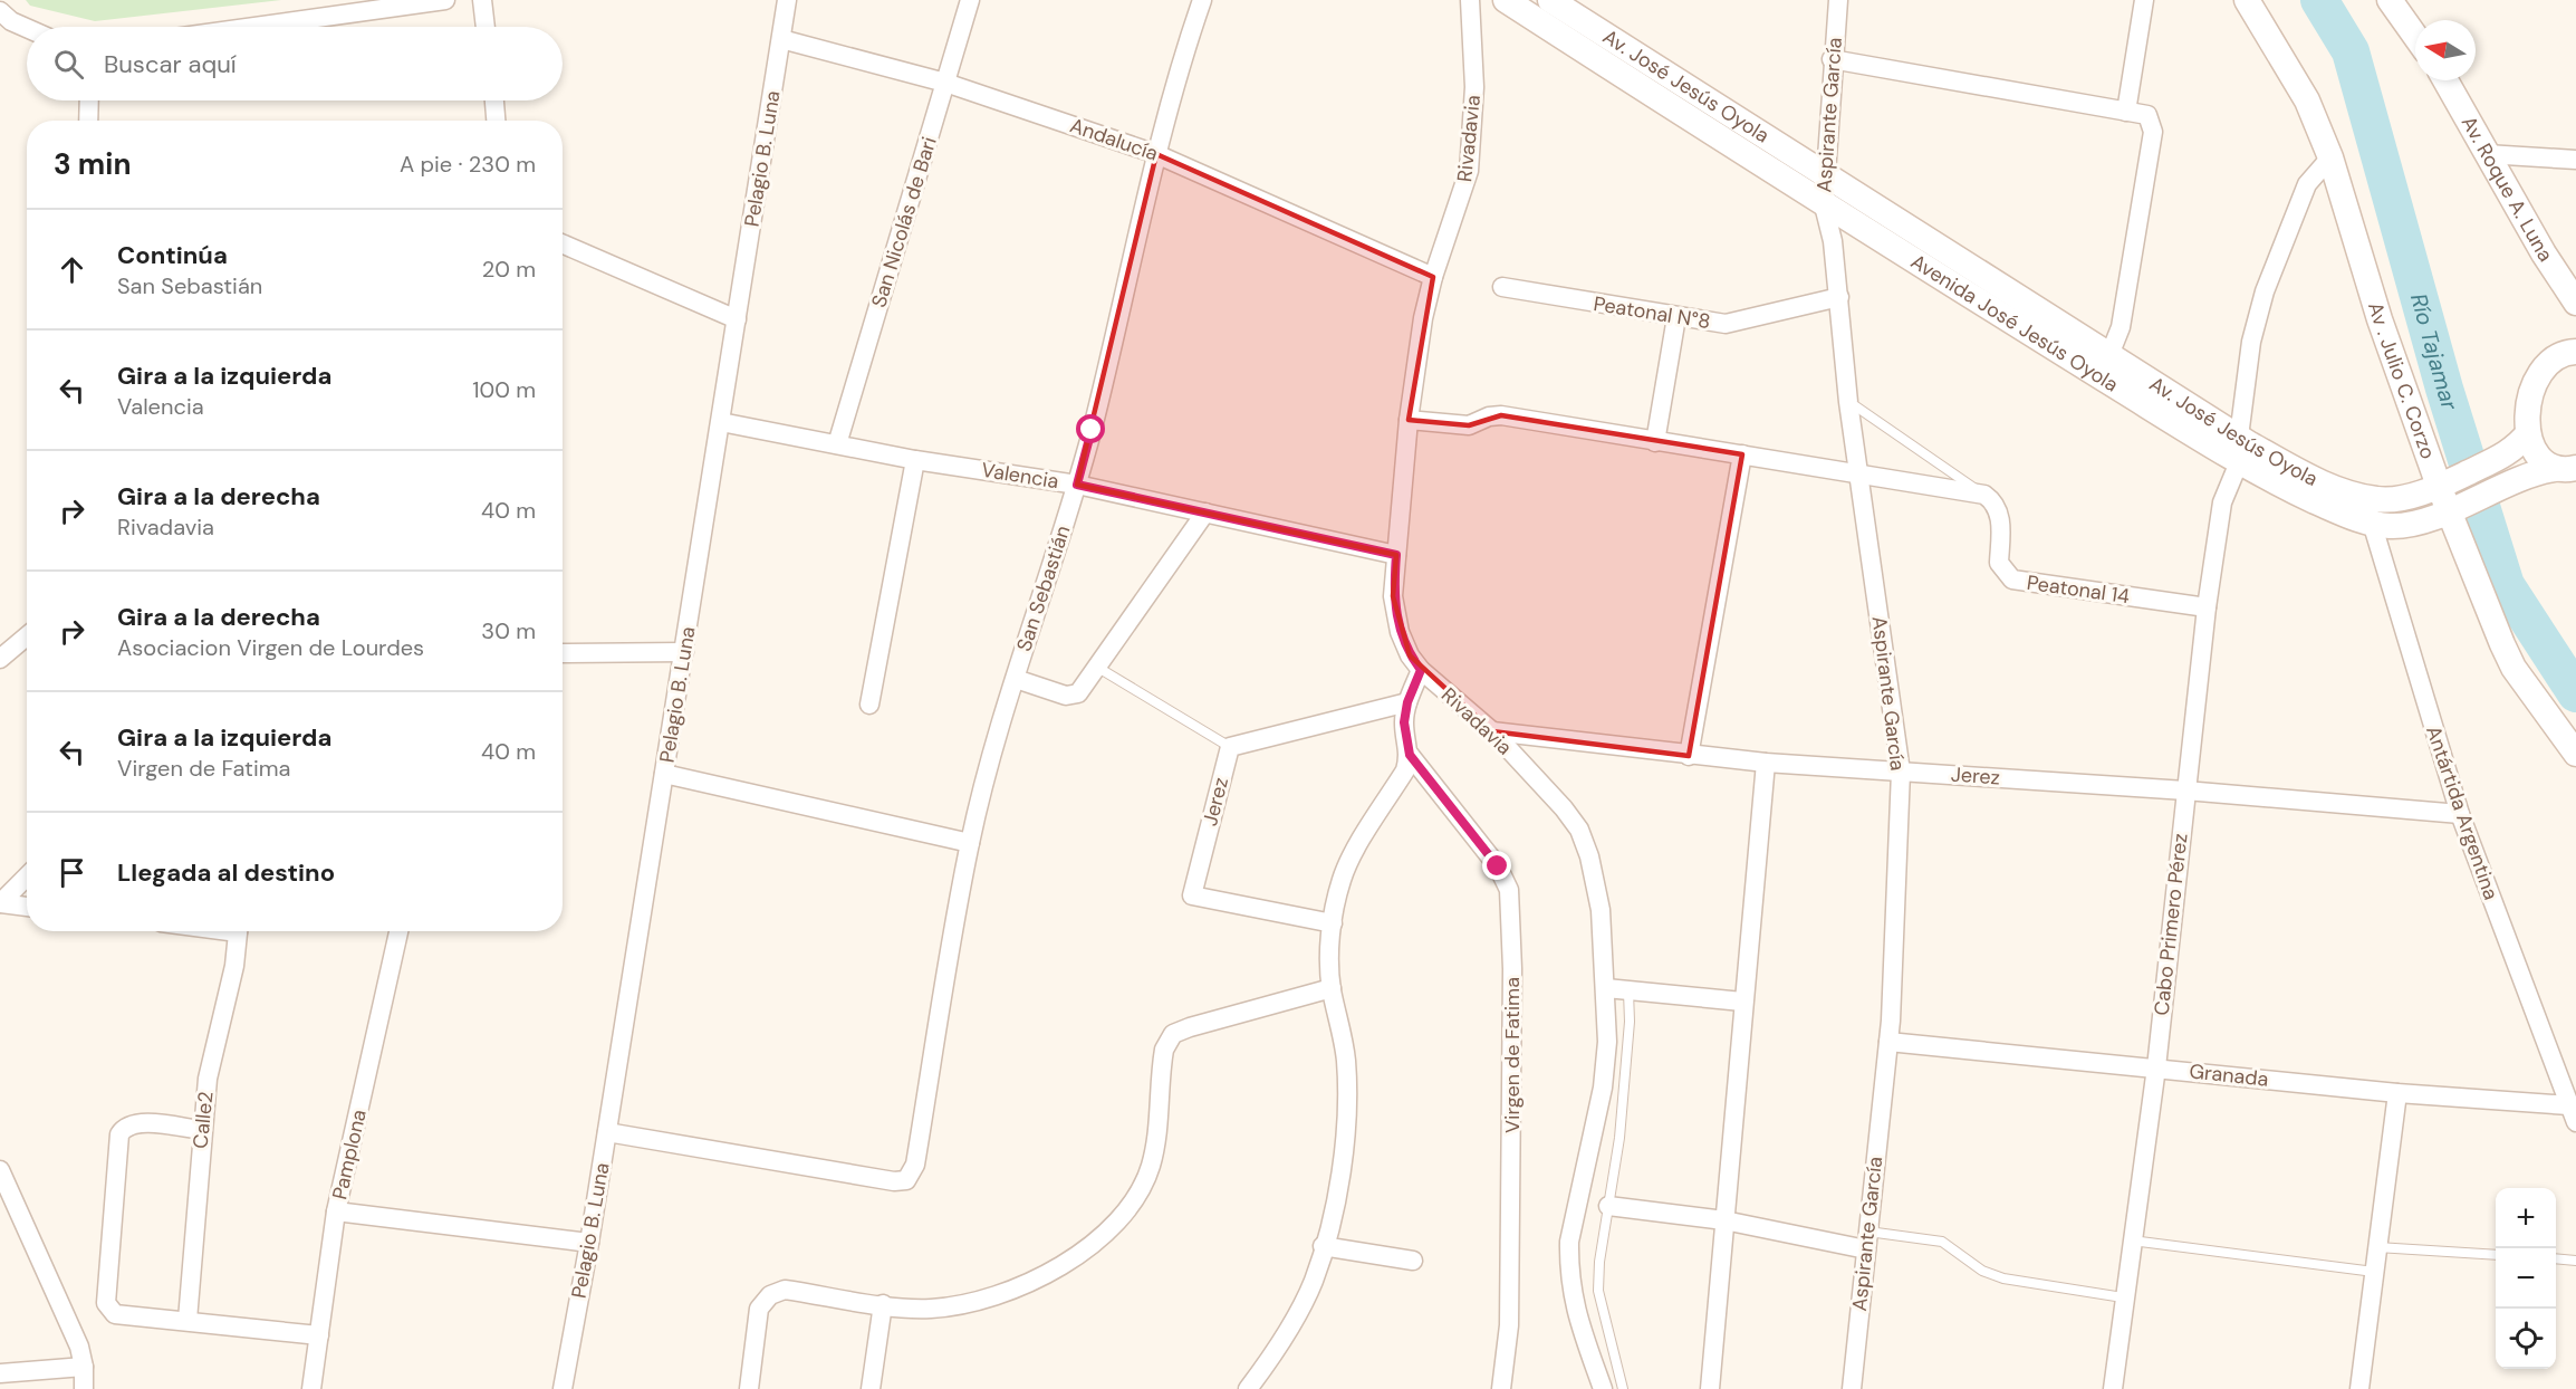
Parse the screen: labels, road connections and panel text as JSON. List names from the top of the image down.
{
  "streets": {
    "street": [
      "Av. José Jesús Oyola",
      "Aspirante García",
      "Rivadavia",
      "Andalucía",
      "Pelagio B. Luna",
      "Av. Roque A. Luna",
      "San Nicolás de Bari",
      "Peatonal N°8",
      "Avenida José Jesús Oyola",
      "Av . Julio C. Corzo",
      "Valencia",
      "San Sebastián",
      "Peatonal 14",
      "Jerez",
      "Antártida Argentina",
      "Cabo Primero Pérez",
      "Virgen de Fatima",
      "Granada",
      "Calle2",
      "Pamplona"
    ]
  },
  "crossings": [
    ["Av. José Jesús Oyola", "Aspirante García"],
    ["Av. José Jesús Oyola", "Av . Julio C. Corzo"],
    ["Av. José Jesús Oyola", "Antártida Argentina"],
    ["Aspirante García", "Peatonal N°8"],
    ["Aspirante García", "Avenida José Jesús Oyola"],
    ["Aspirante García", "Jerez"],
    ["Aspirante García", "Granada"],
    ["Rivadavia", "Andalucía"],
    ["Rivadavia", "Valencia"],
    ["Rivadavia", "Jerez"],
    ["Andalucía", "Pelagio B. Luna"],
    ["Andalucía", "San Nicolás de Bari"],
    ["Andalucía", "San Sebastián"],
    ["Pelagio B. Luna", "Valencia"],
    ["Pelagio B. Luna", "San Sebastián"],
    ["San Nicolás de Bari", "Valencia"],
    ["Avenida José Jesús Oyola", "Av . Julio C. Corzo"],
    ["Avenida José Jesús Oyola", "Antártida Argentina"],
    ["Avenida José Jesús Oyola", "Cabo Primero Pérez"],
    ["Valencia", "San Sebastián"],
    ["Peatonal 14", "Cabo Primero Pérez"],
    ["Jerez", "Antártida Argentina"],
    ["Jerez", "Cabo Primero Pérez"],
    ["Antártida Argentina", "Granada"],
    ["Cabo Primero Pérez", "Granada"]
  ],
  "water": ["Río Tajamar"],
  "north": "left",
  "page": {
    "search": "Buscar aquí",
    "heading": ["3 min", "A pie · 230 m"],
    "list": [
      ["Continúa", "San Sebastián", "20 m"],
      ["Gira a la izquierda", "Valencia", "100 m"],
      ["Gira a la derecha", "Rivadavia", "40 m"],
      ["Gira a la derecha", "Asociacion Virgen de Lourdes", "30 m"],
      ["Gira a la izquierda", "Virgen de Fatima", "40 m"],
      "Llegada al destino"
    ],
    "map_buttons": ["+", "−"]
  }
}
